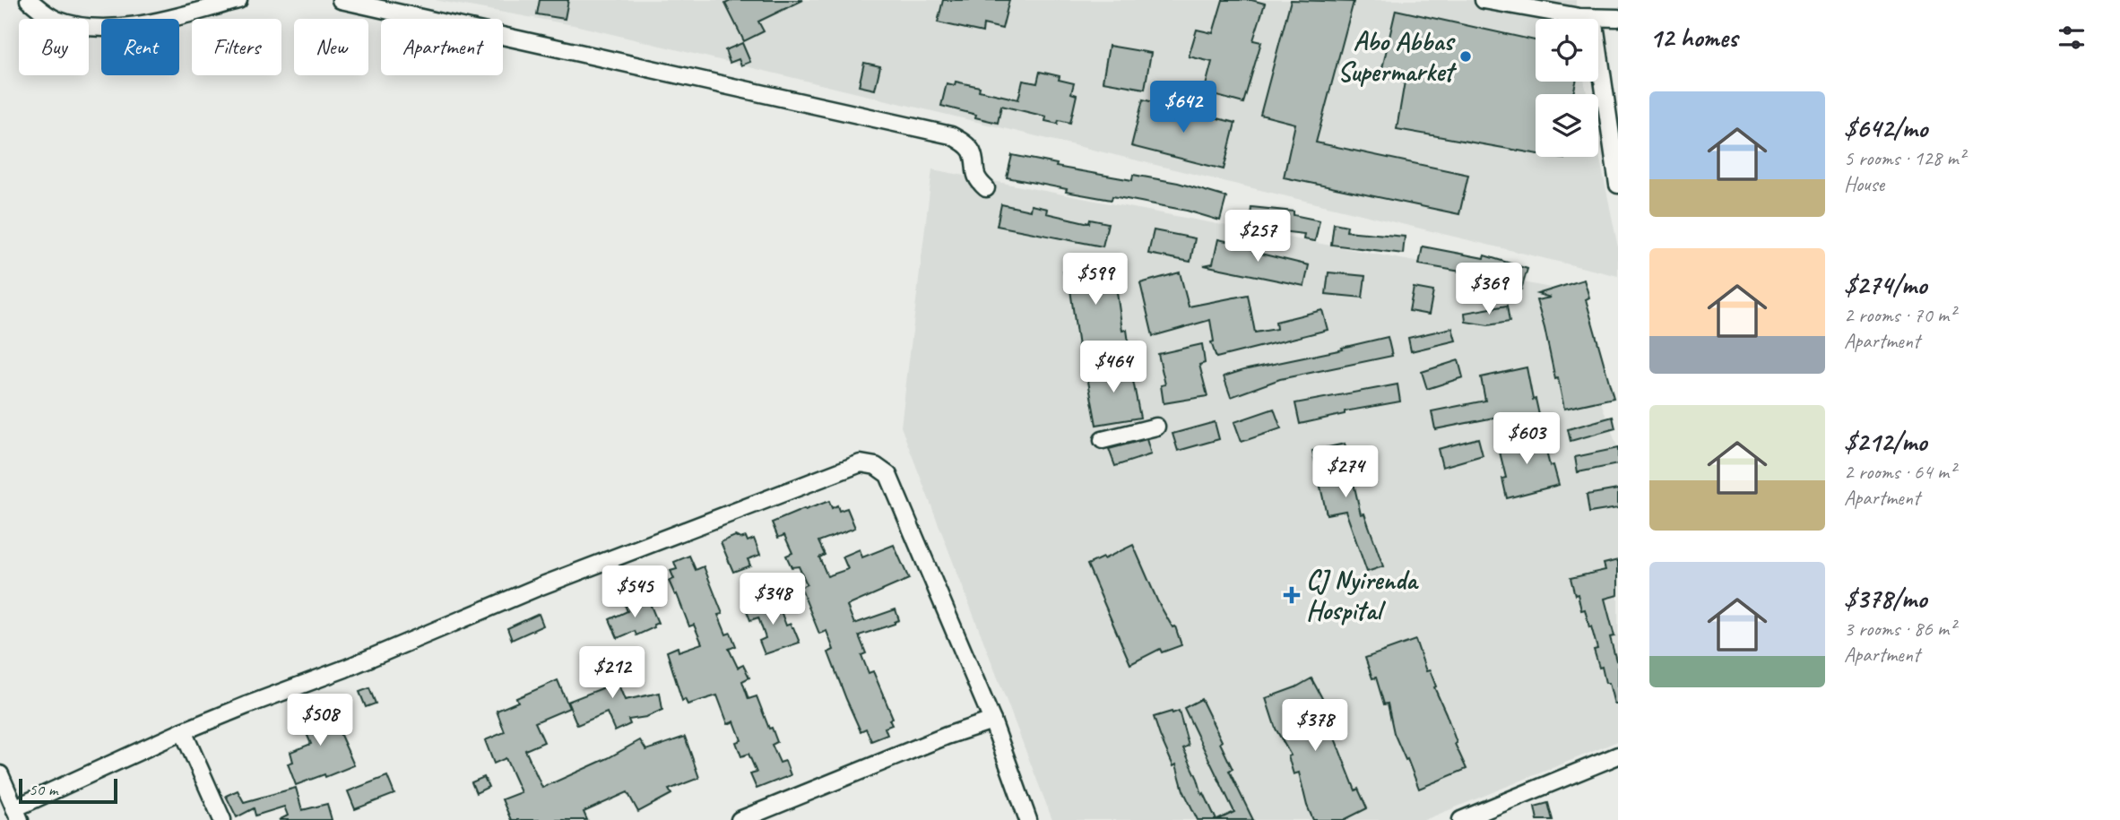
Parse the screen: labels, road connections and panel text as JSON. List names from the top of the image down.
{
  "places": {
    "other": ["Abo Abbas Supermarket"],
    "health": ["CJ Nyirenda Hospital"]
  },
  "scale_bar": "50 m",
  "page": {
    "heading": "12 homes",
    "chip": [
      "Buy",
      "Rent",
      "Filters",
      "New",
      "Apartment"
    ],
    "list": [
      {
        "name": "$642/mo",
        "note": "5 rooms · 128 m² · House"
      },
      {
        "name": "$274/mo",
        "note": "2 rooms · 70 m² · Apartment"
      },
      {
        "name": "$212/mo",
        "note": "2 rooms · 64 m² · Apartment"
      },
      {
        "name": "$378/mo",
        "note": "3 rooms · 86 m² · Apartment"
      }
    ],
    "price": [
      "$642",
      "$257",
      "$599",
      "$369",
      "$464",
      "$603",
      "$274",
      "$545",
      "$348",
      "$212",
      "$508",
      "$378"
    ],
    "scale": "50 m"
  }
}
